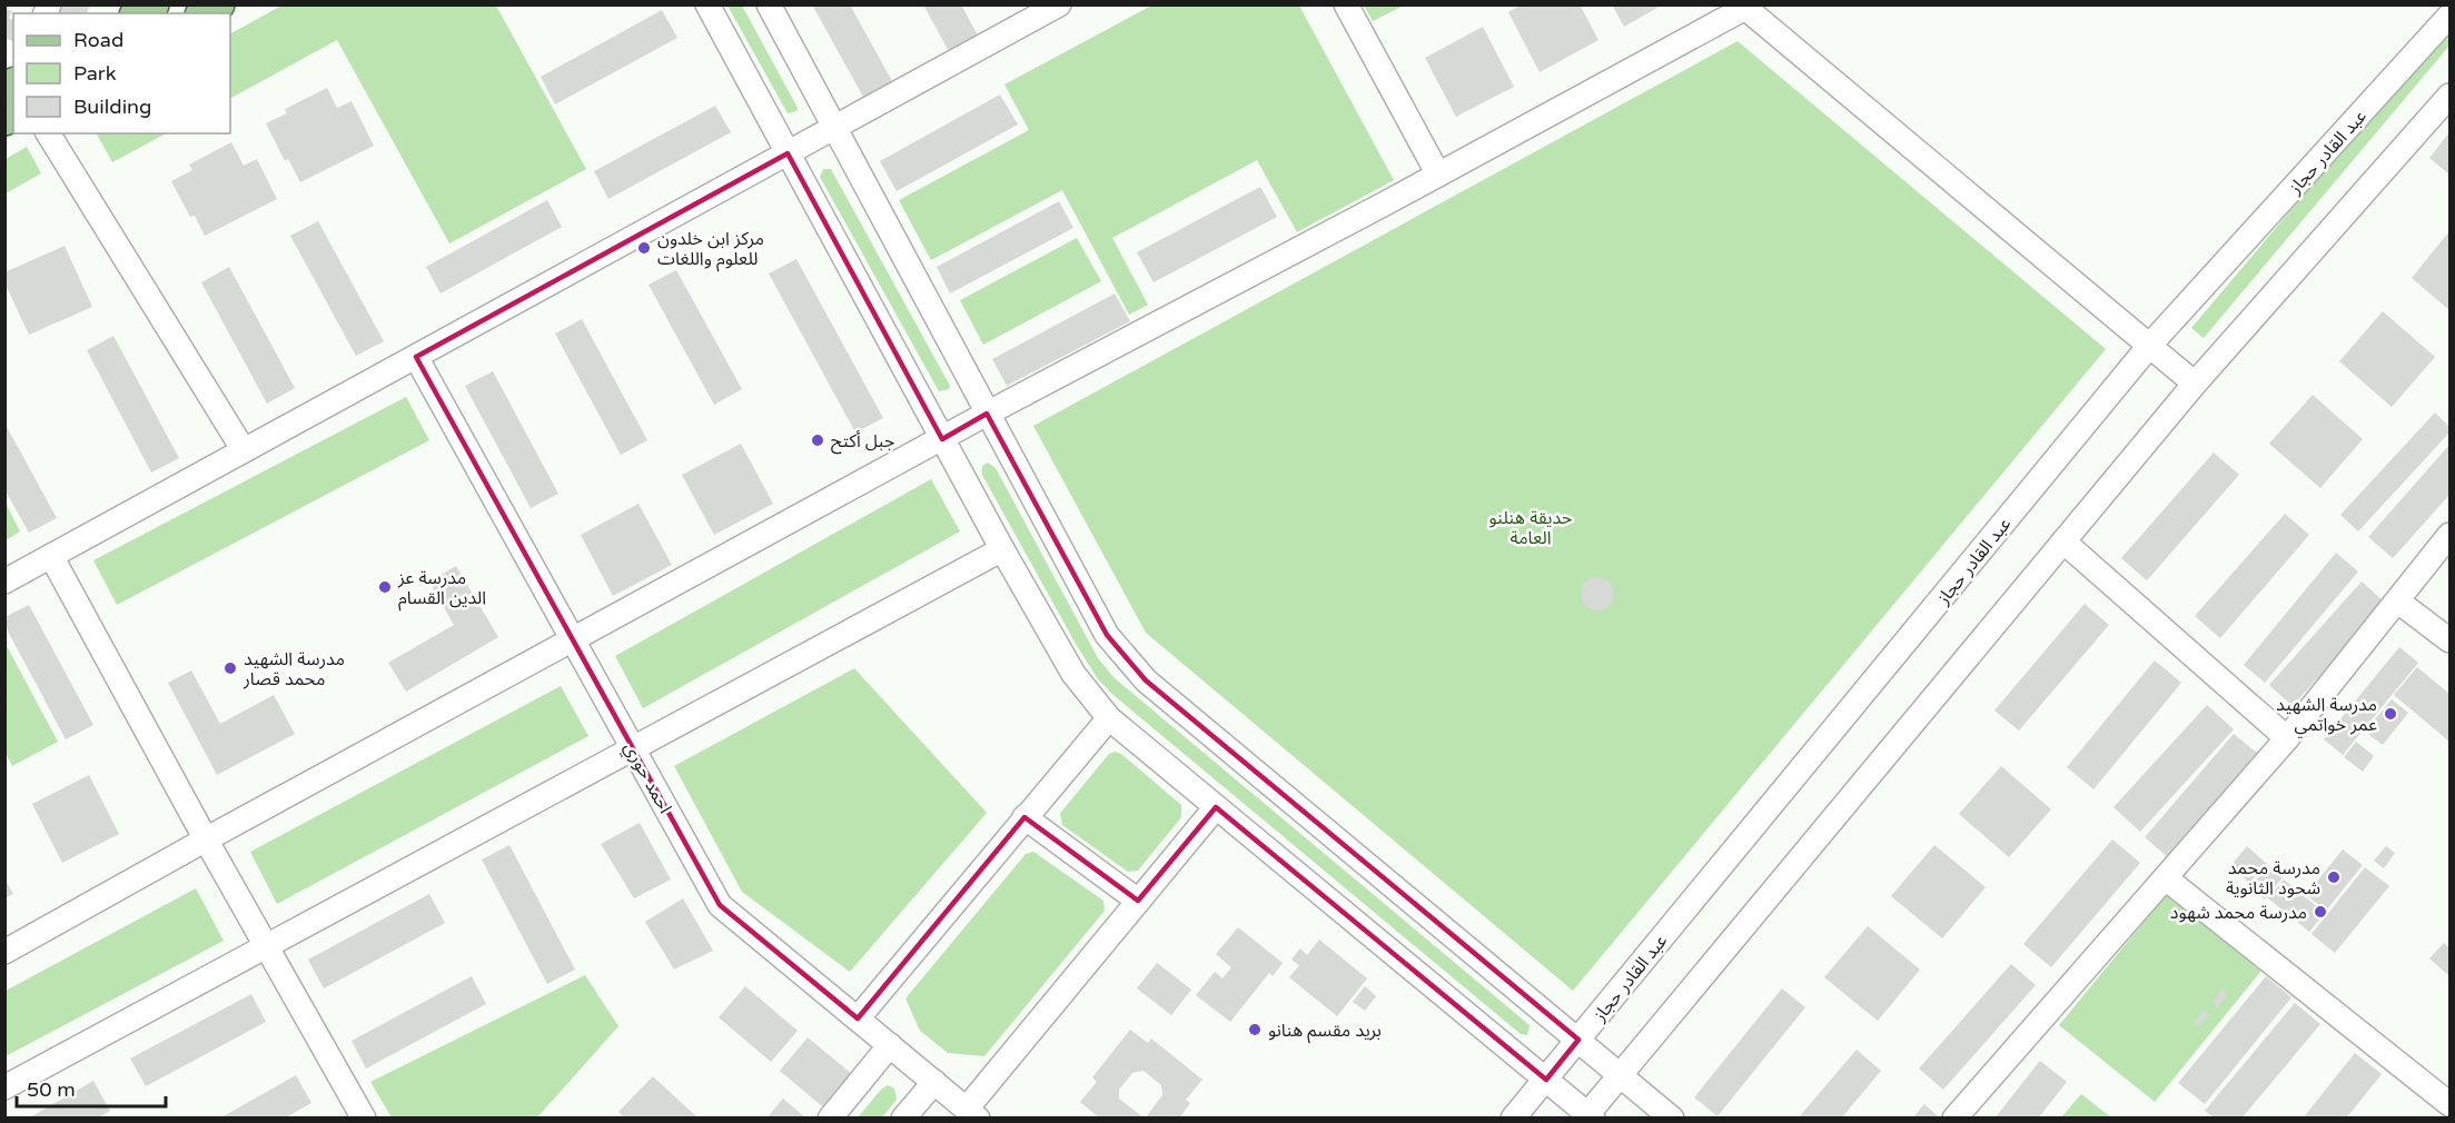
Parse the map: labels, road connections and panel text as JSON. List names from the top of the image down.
{
  "streets": {
    "street": ["عبد القادر حجاز", "احمد حوري"]
  },
  "parks": ["حديقة هنلنو العامة"],
  "places": [
    "مركز ابن خلدون للعلوم واللغات",
    "جبل أكتح",
    "مدرسة عز الدين القسام",
    "مدرسة الشهيد محمد قصار",
    "مدرسة الشهيد عمر خواتمي",
    "مدرسة محمد شحود الثانوية",
    "مدرسة محمد شهود",
    "بريد مقسم هنانو"
  ],
  "legend": ["Road", "Park", "Building"],
  "scale_bar": "50 m"
}
